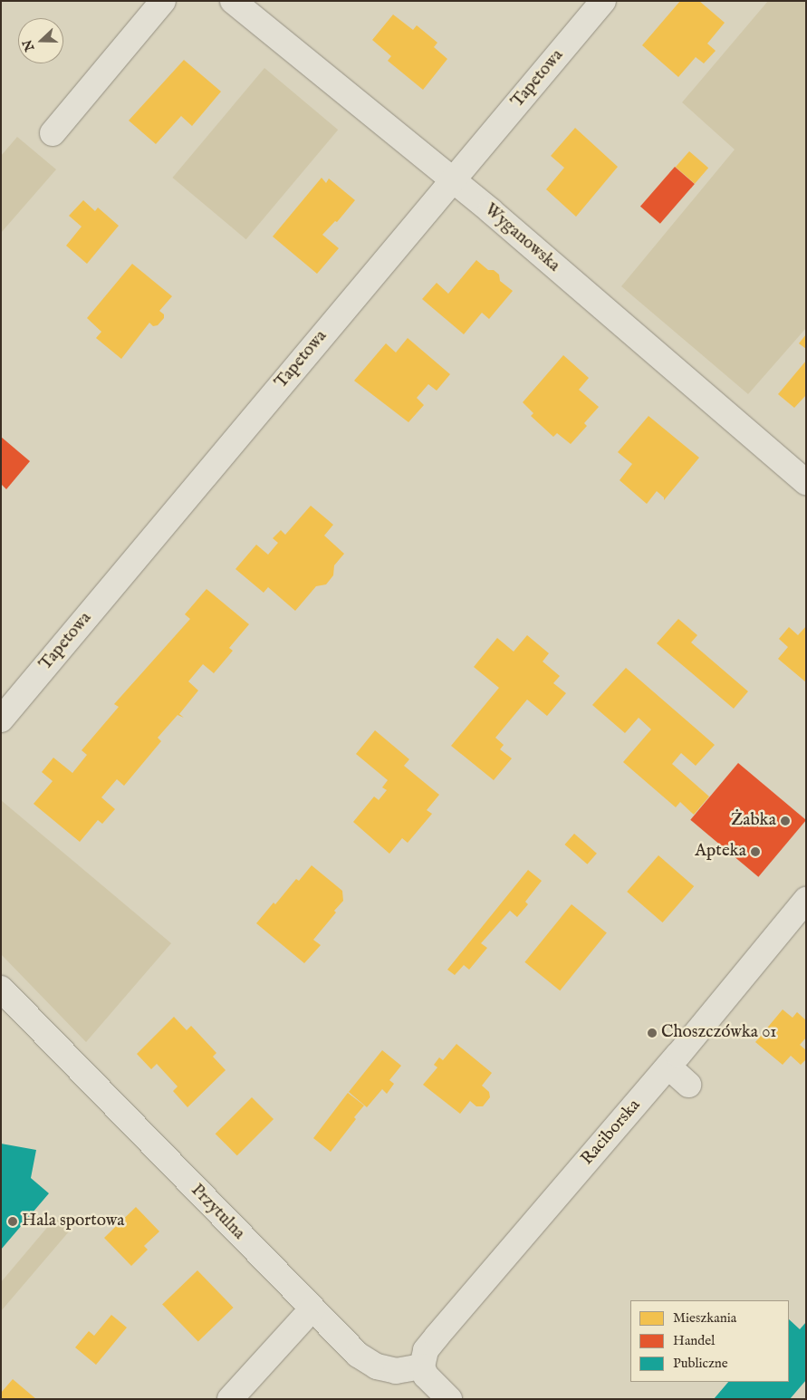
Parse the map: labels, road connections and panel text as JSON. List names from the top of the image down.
{
  "streets": {
    "street": [
      "Tapetowa",
      "Wyganowska",
      "Raciborska",
      "Przytulna"
    ]
  },
  "crossings": [
    ["Tapetowa", "Wyganowska"],
    ["Raciborska", "Przytulna"]
  ],
  "places": [
    "Żabka",
    "Apteka",
    "Choszczówka 01",
    "Hala sportowa"
  ],
  "legend": ["Mieszkania", "Handel", "Publiczne"],
  "north": "left"
}
